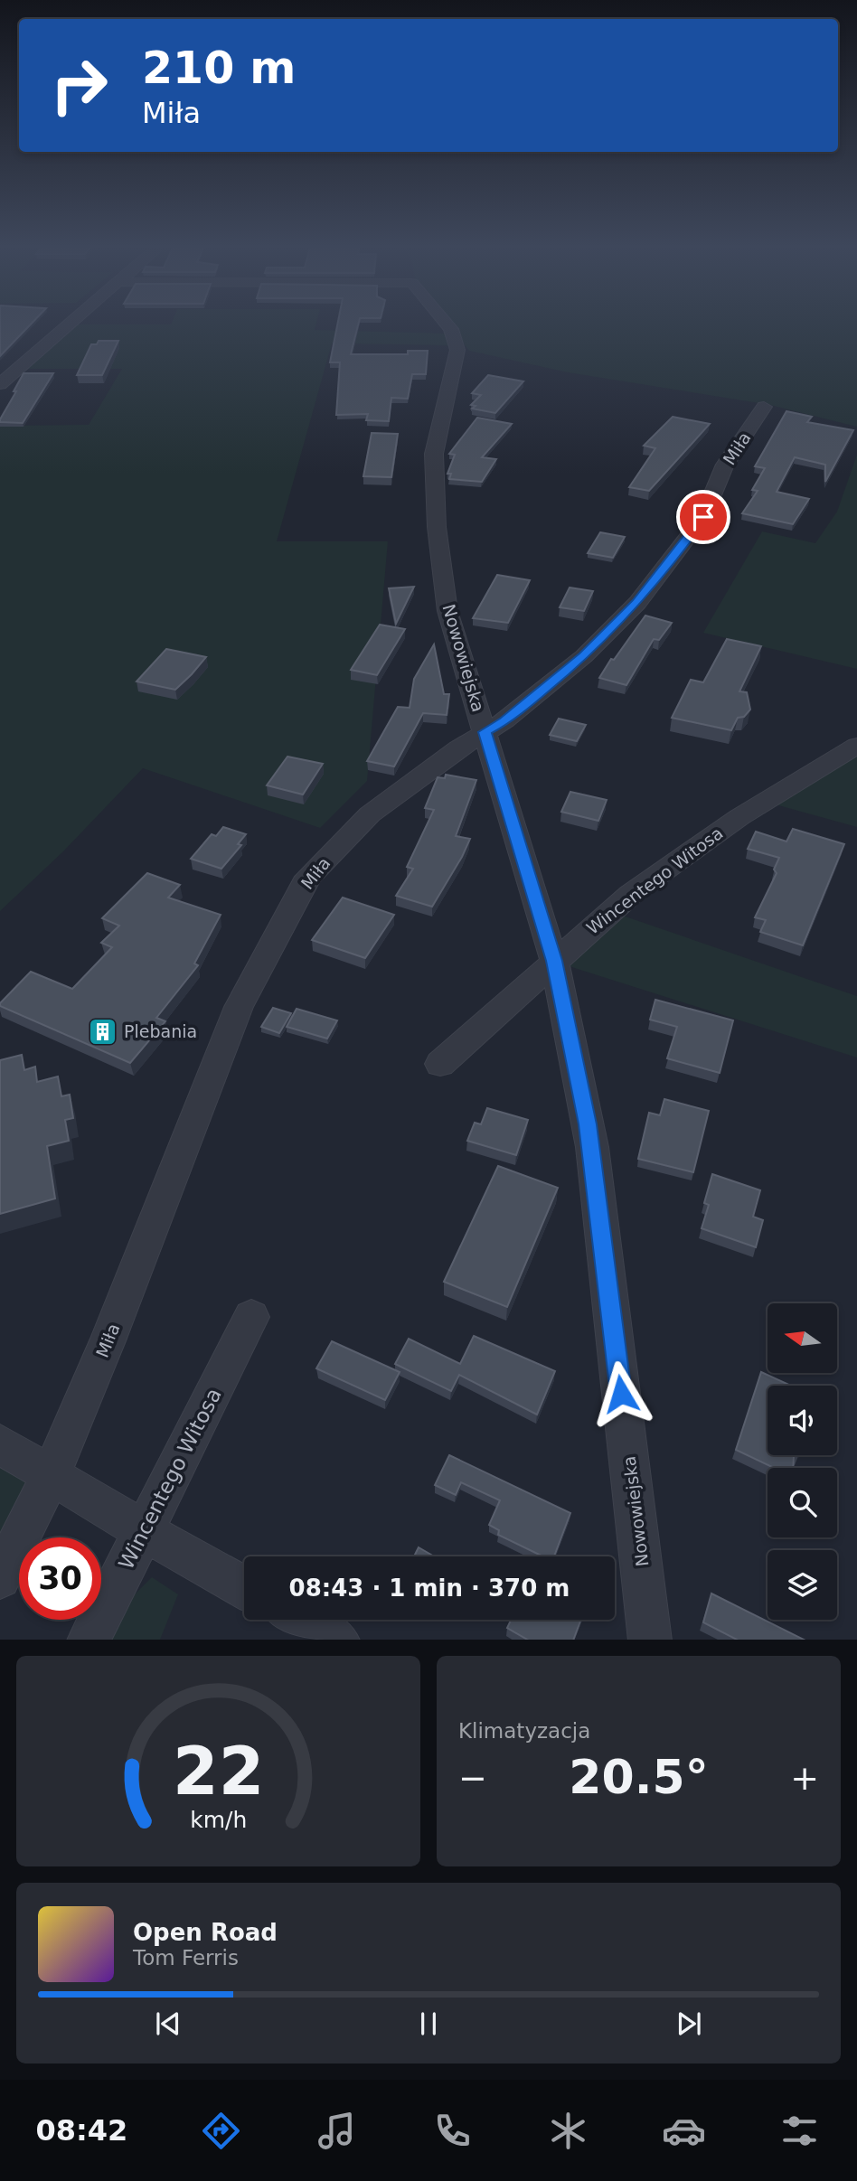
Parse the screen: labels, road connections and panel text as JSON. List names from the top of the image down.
{
  "streets": {
    "street": ["Miła", "Nowowiejska", "Wincentego Witosa"]
  },
  "crossings": [
    ["Miła", "Nowowiejska"],
    ["Nowowiejska", "Wincentego Witosa"]
  ],
  "places": {
    "building": ["Plebania"]
  },
  "north": "left",
  "page": {
    "turn": ["210 m", "Miła"],
    "limit": "30",
    "trip": "08:43 · 1 min · 370 m",
    "tile": "Klimatyzacja",
    "heat": ["−", "20.5°", "+"],
    "song": ["Open Road", "Tom Ferris"],
    "tabs": "08:42",
    "gauge": ["22", "km/h"]
  }
}
